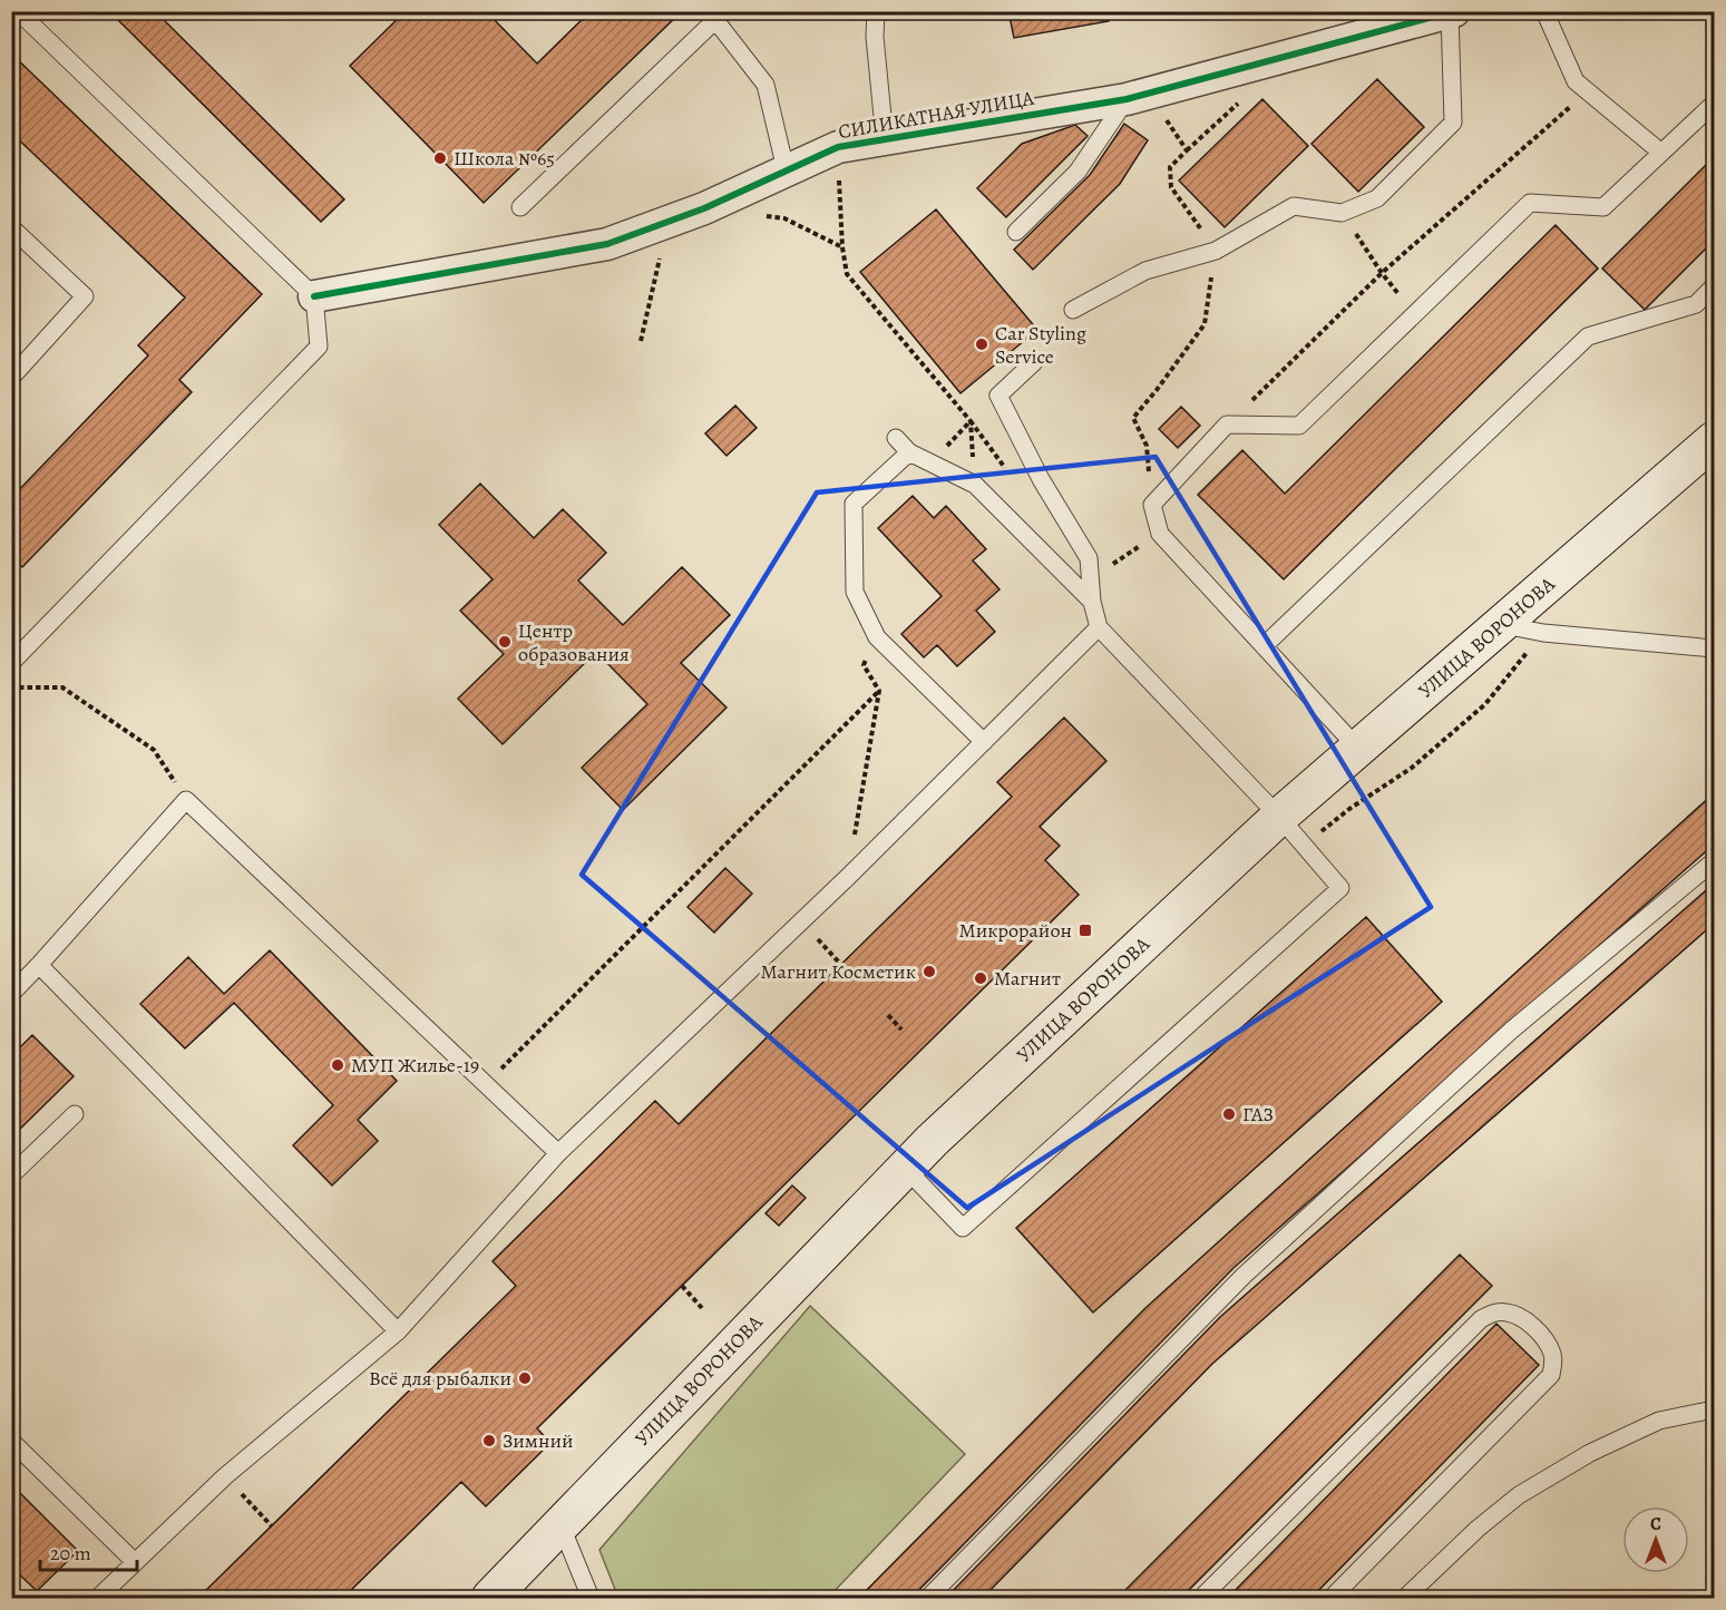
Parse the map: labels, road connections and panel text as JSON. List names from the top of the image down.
{
  "streets": {
    "main road": ["УЛИЦА ВОРОНОВА"],
    "street": ["СИЛИКАТНАЯ УЛИЦА"]
  },
  "places": {
    "other": [
      "Школа №65",
      "Car Styling Service",
      "Центр образования",
      "Магнит Косметик",
      "Магнит",
      "МУП Жилье-19",
      "ГАЗ",
      "Всё для рыбалки",
      "Зимний"
    ],
    "transit": ["Микрорайон"]
  },
  "scale_bar": "20 m",
  "north": "top"
}
